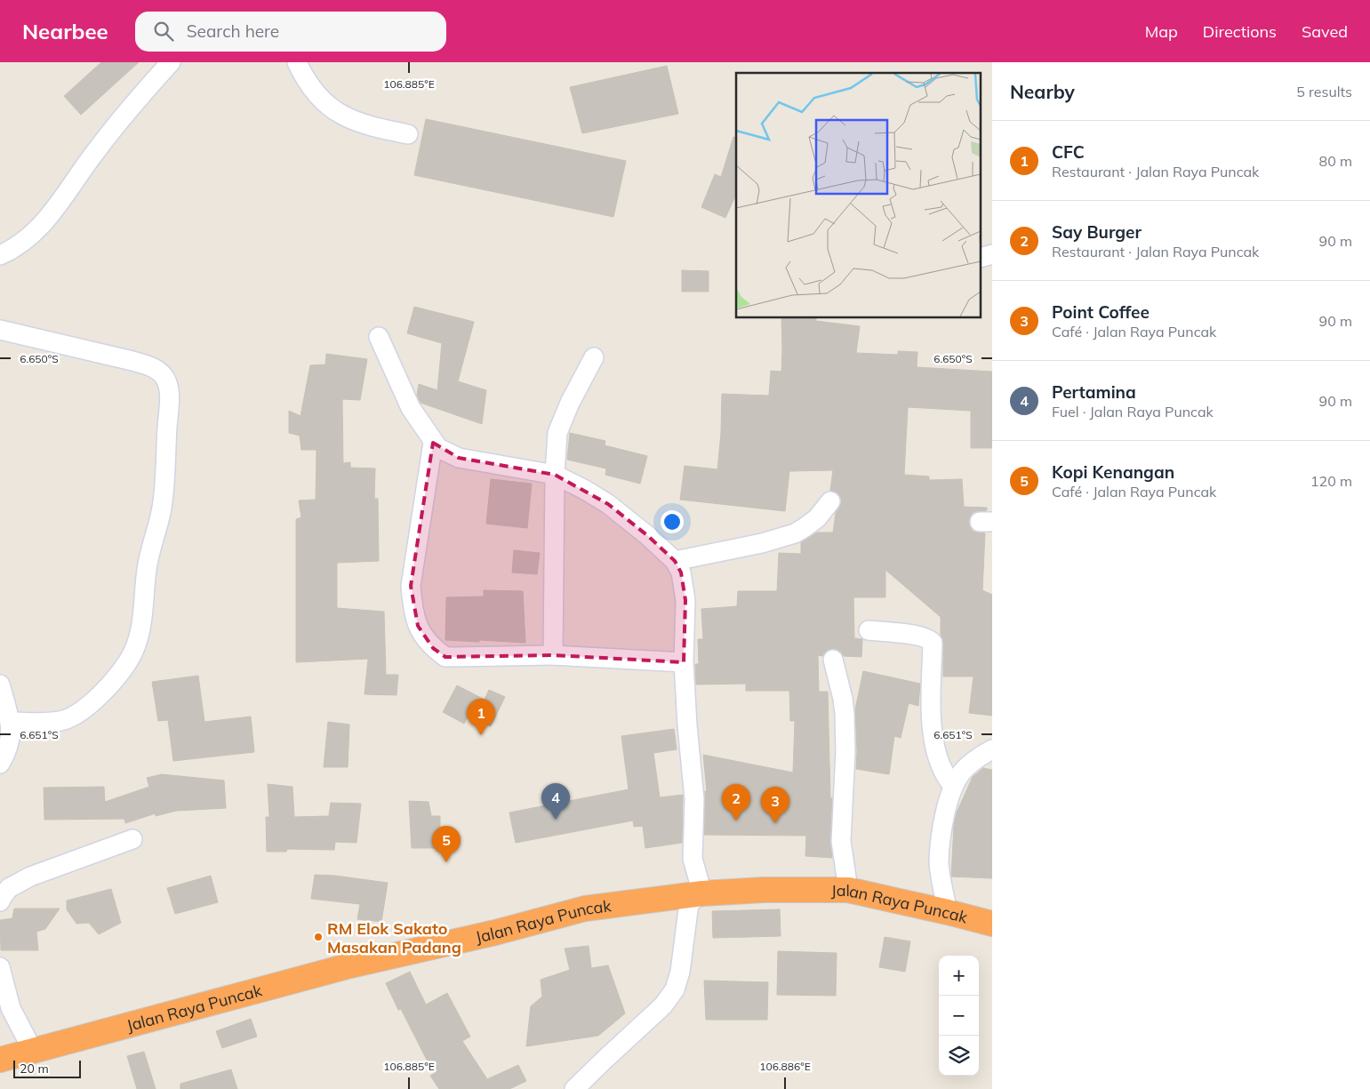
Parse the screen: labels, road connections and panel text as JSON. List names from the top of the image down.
{
  "streets": {
    "highway": ["Jalan Raya Puncak"]
  },
  "places": ["RM Elok Sakato Masakan Padang"],
  "scale_bar": "20 m",
  "page": {
    "header": "Nearbee",
    "search": "Search here",
    "nav": ["Map", "Directions", "Saved"],
    "heading": ["Nearby", "5 results"],
    "list": [
      {
        "mark": "1",
        "name": "CFC",
        "note": "Restaurant · Jalan Raya Puncak",
        "value": "80 m"
      },
      {
        "mark": "2",
        "name": "Say Burger",
        "note": "Restaurant · Jalan Raya Puncak",
        "value": "90 m"
      },
      {
        "mark": "3",
        "name": "Point Coffee",
        "note": "Café · Jalan Raya Puncak",
        "value": "90 m"
      },
      {
        "mark": "4",
        "name": "Pertamina",
        "note": "Fuel · Jalan Raya Puncak",
        "value": "90 m"
      },
      {
        "mark": "5",
        "name": "Kopi Kenangan",
        "note": "Café · Jalan Raya Puncak",
        "value": "120 m"
      }
    ],
    "pins": [
      "1",
      "4",
      "2",
      "3",
      "5"
    ],
    "map_buttons": ["+", "−"],
    "scale": "20 m"
  },
  "coordinates": [
    "106.885°E",
    "6.650°S",
    "6.651°S",
    "106.886°E"
  ]
}
